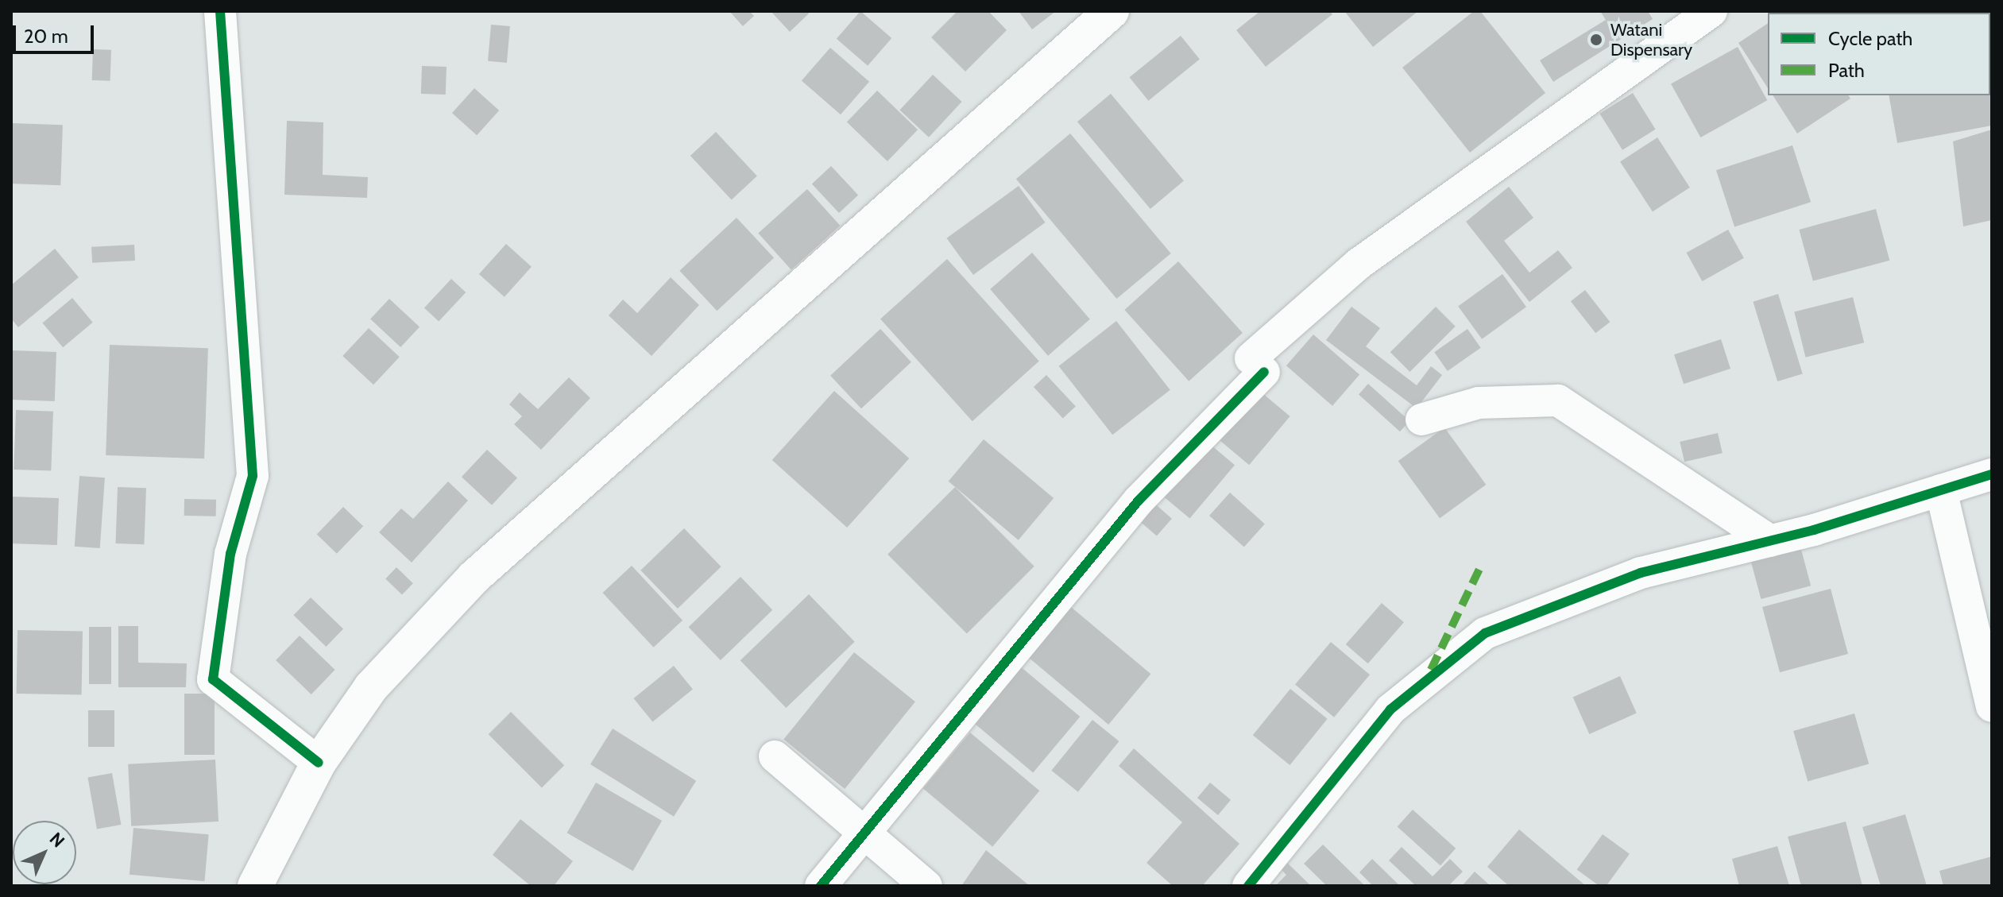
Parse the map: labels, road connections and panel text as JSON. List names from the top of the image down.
{
  "places": ["Watani Dispensary"],
  "legend": ["Cycle path", "Path"],
  "scale_bar": "20 m",
  "north": "top right"
}
